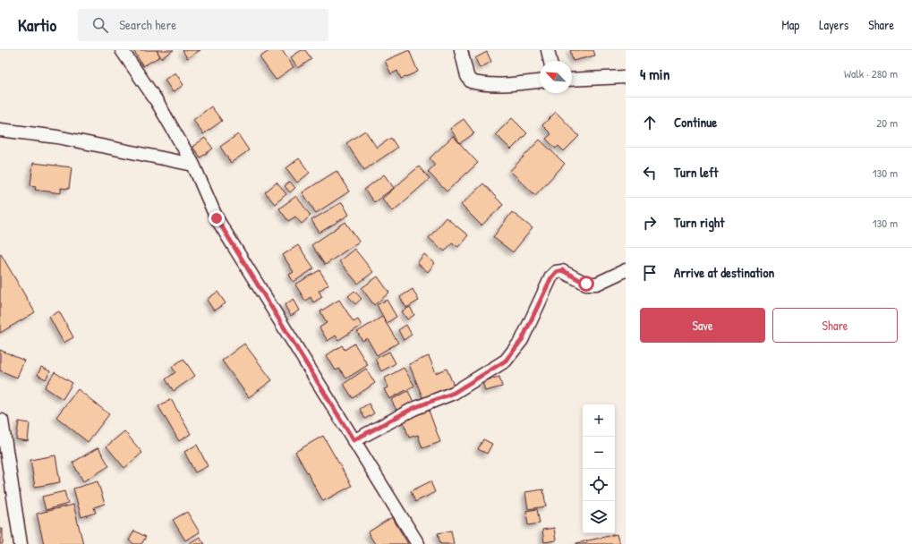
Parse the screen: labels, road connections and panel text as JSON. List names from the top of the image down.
{
  "north": "top left",
  "page": {
    "header": "Kartio",
    "search": "Search here",
    "nav": ["Map", "Layers", "Share"],
    "heading": ["4 min", "Walk · 280 m"],
    "list": [
      ["Continue", "20 m"],
      ["Turn left", "130 m"],
      ["Turn right", "130 m"],
      "Arrive at destination"
    ],
    "buttons": ["Save", "Share"],
    "map_buttons": ["+", "−"]
  }
}
